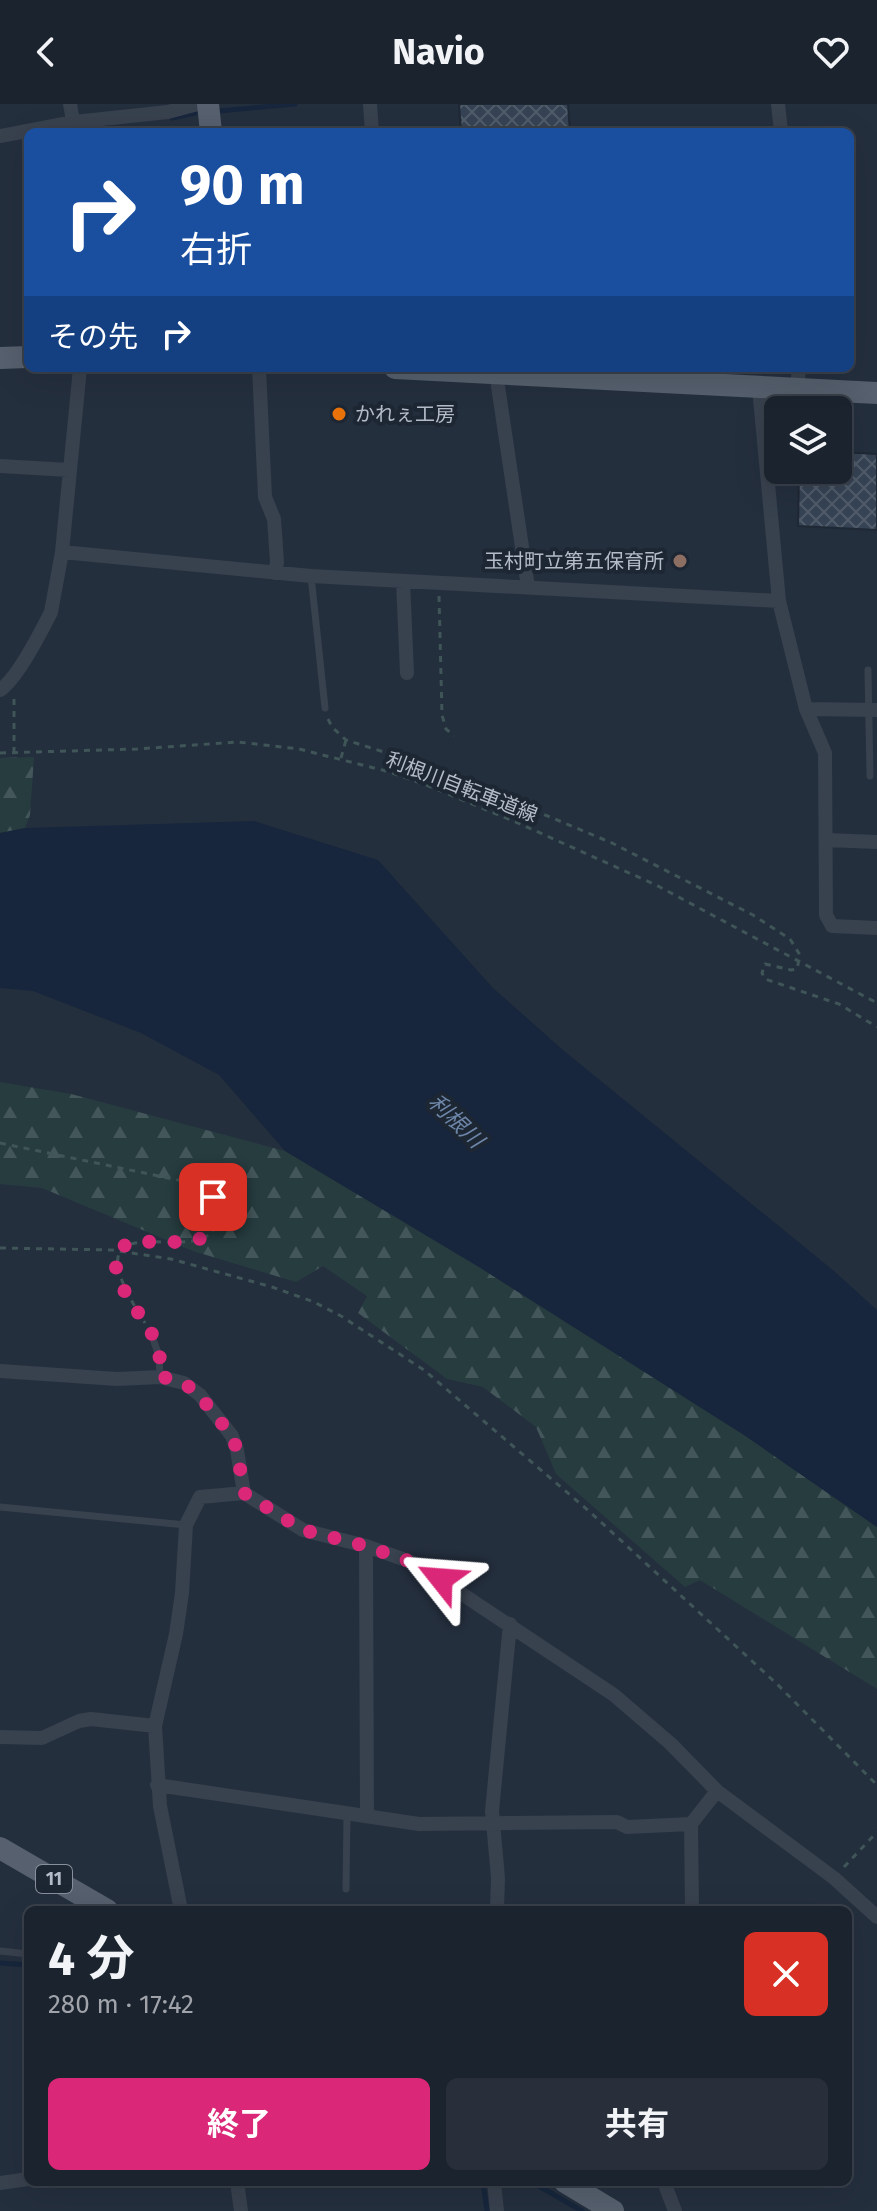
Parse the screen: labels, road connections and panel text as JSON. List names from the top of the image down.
{
  "streets": {
    "main road": ["11"],
    "path": ["利根川自転車道線"]
  },
  "water": ["利根川"],
  "places": ["かれぇ工房", "玉村町立第五保育所"],
  "page": {
    "header": "Navio",
    "turn": ["90 m", "右折"],
    "then": "その先",
    "heading": ["4 分", "280 m · 17:42"],
    "buttons": ["終了", "共有"]
  }
}
